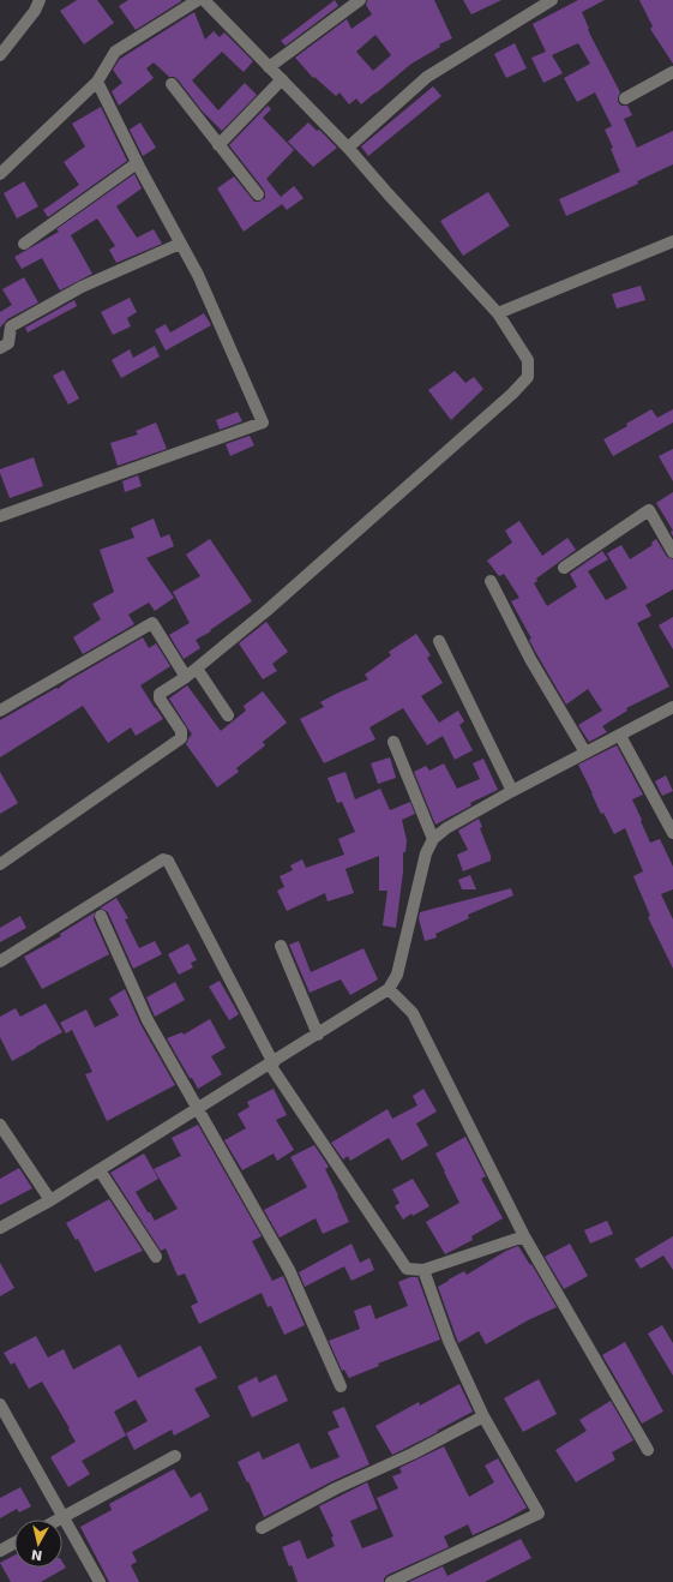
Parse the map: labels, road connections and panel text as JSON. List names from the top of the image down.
{
  "north": "bottom"
}
